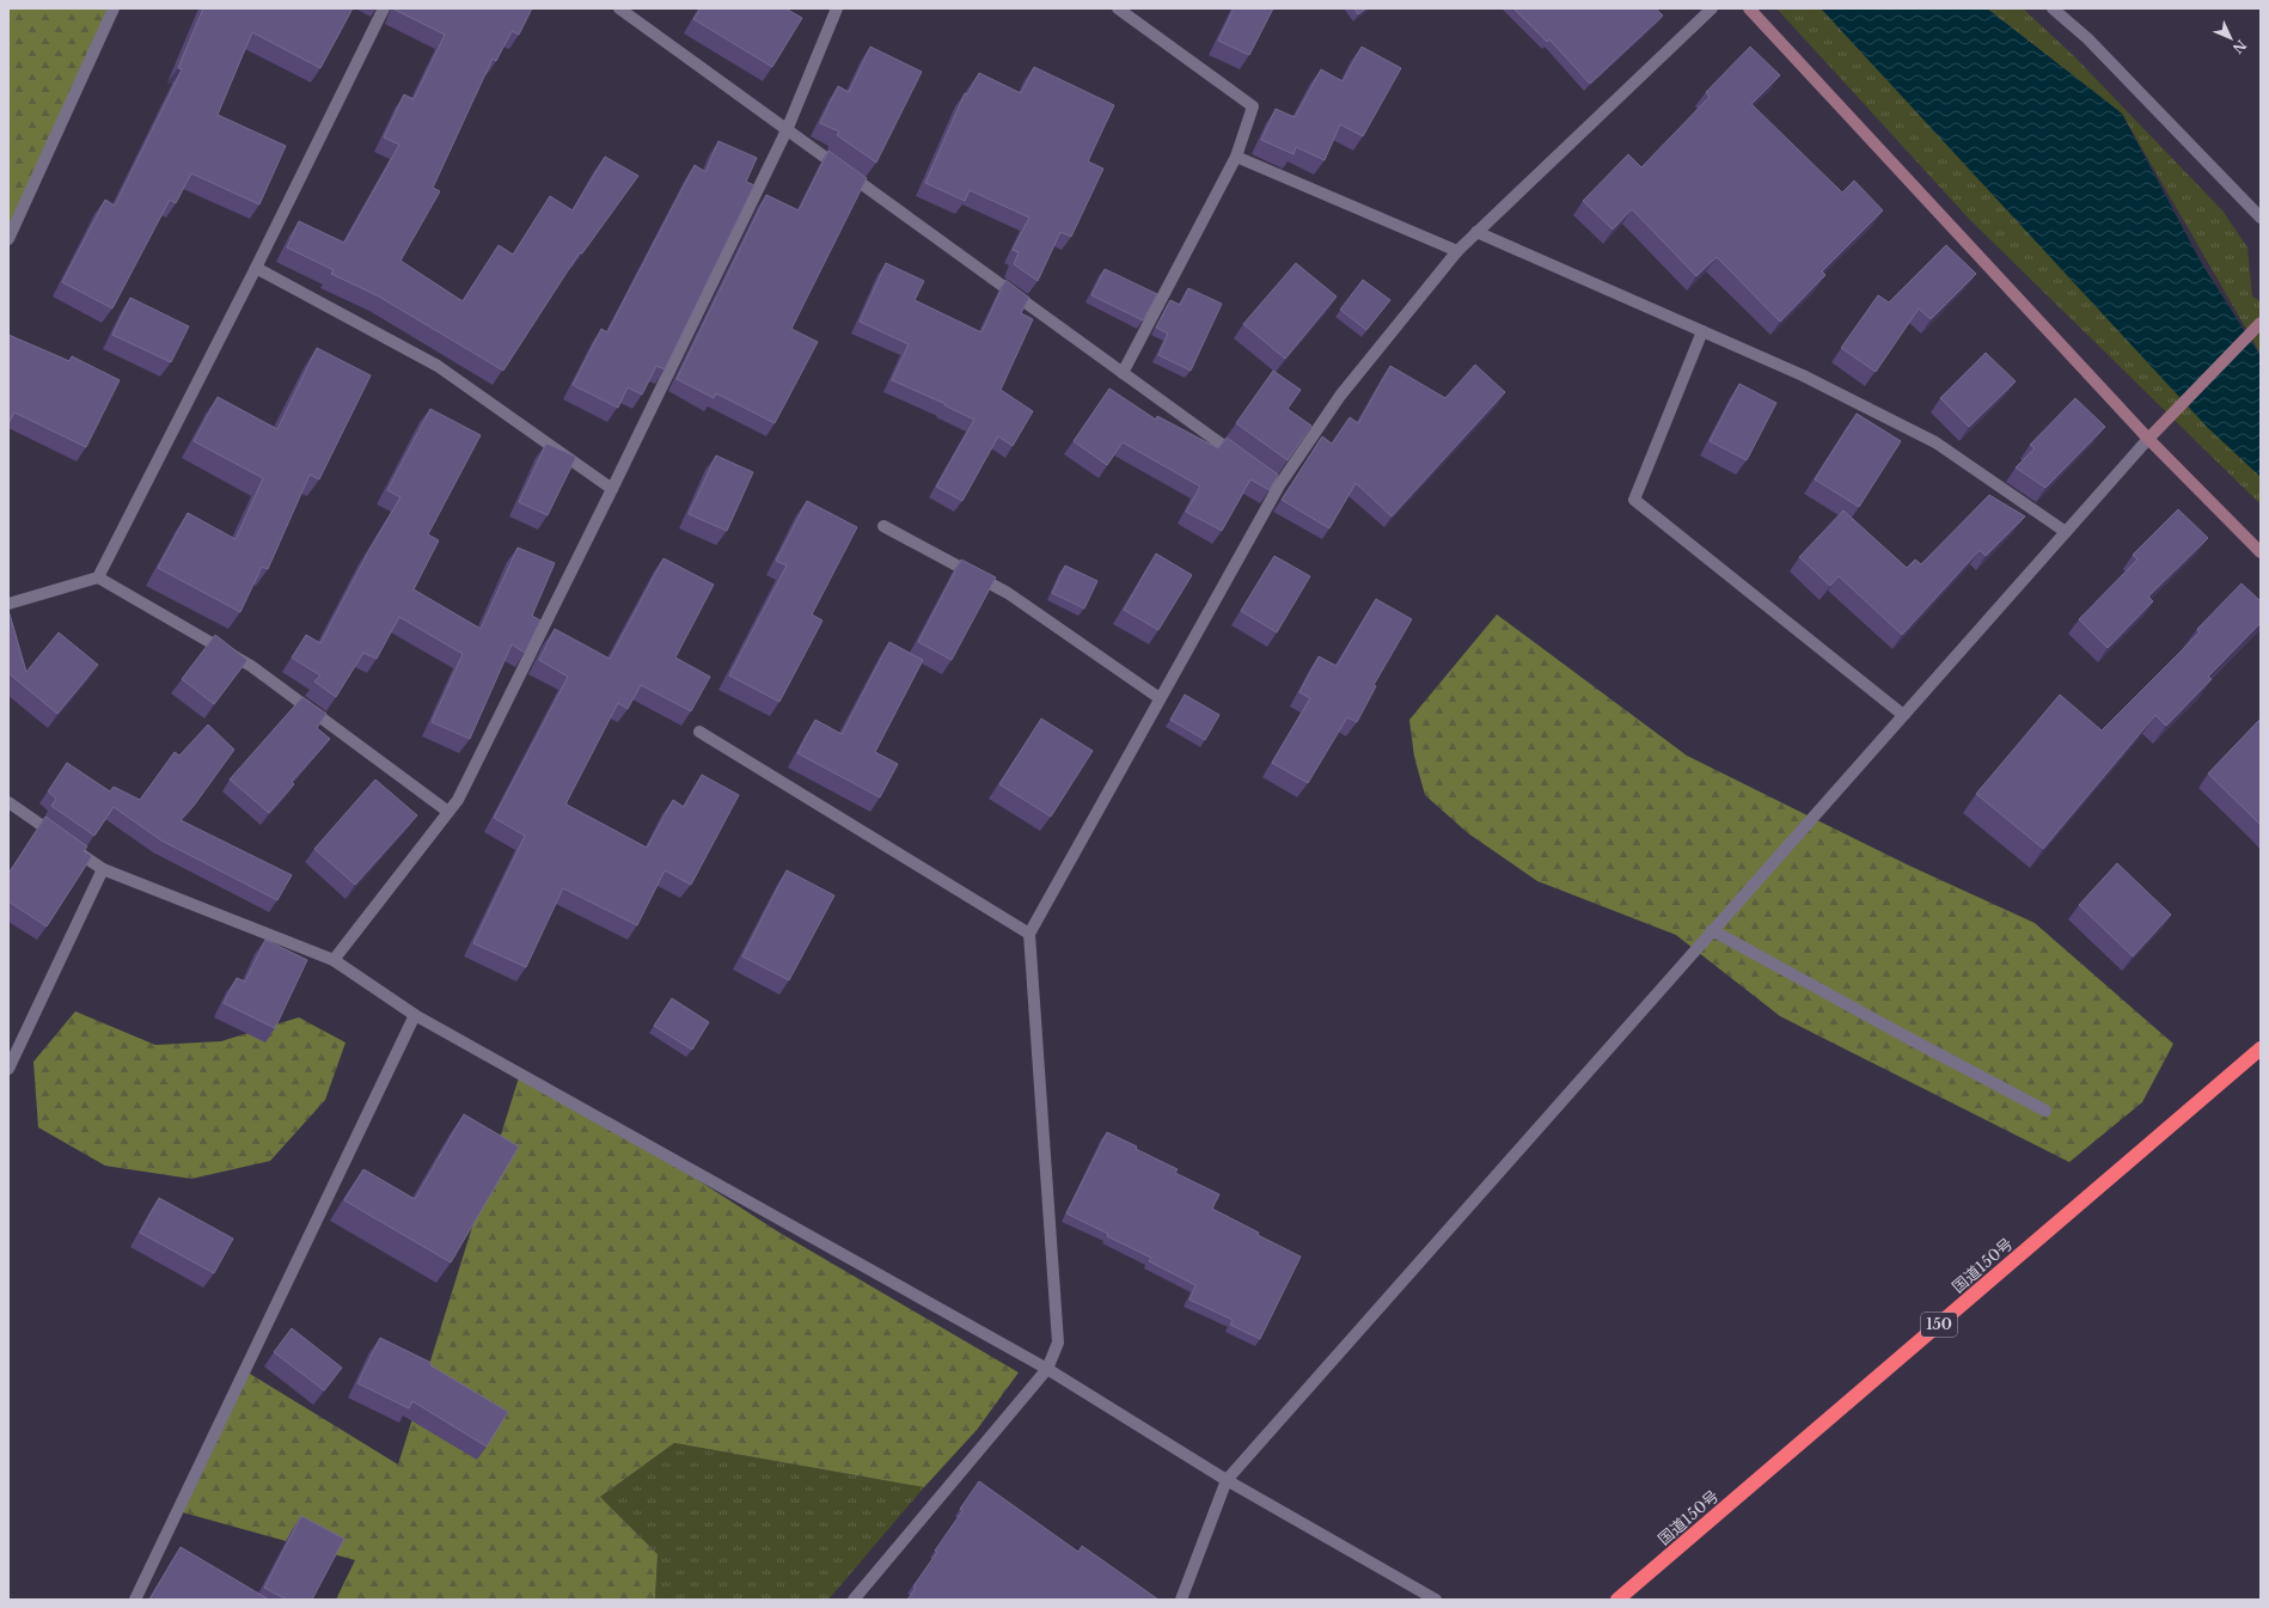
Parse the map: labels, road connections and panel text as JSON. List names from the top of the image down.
{
  "streets": {
    "highway": ["国道150号", "150"]
  },
  "north": "bottom right"
}
